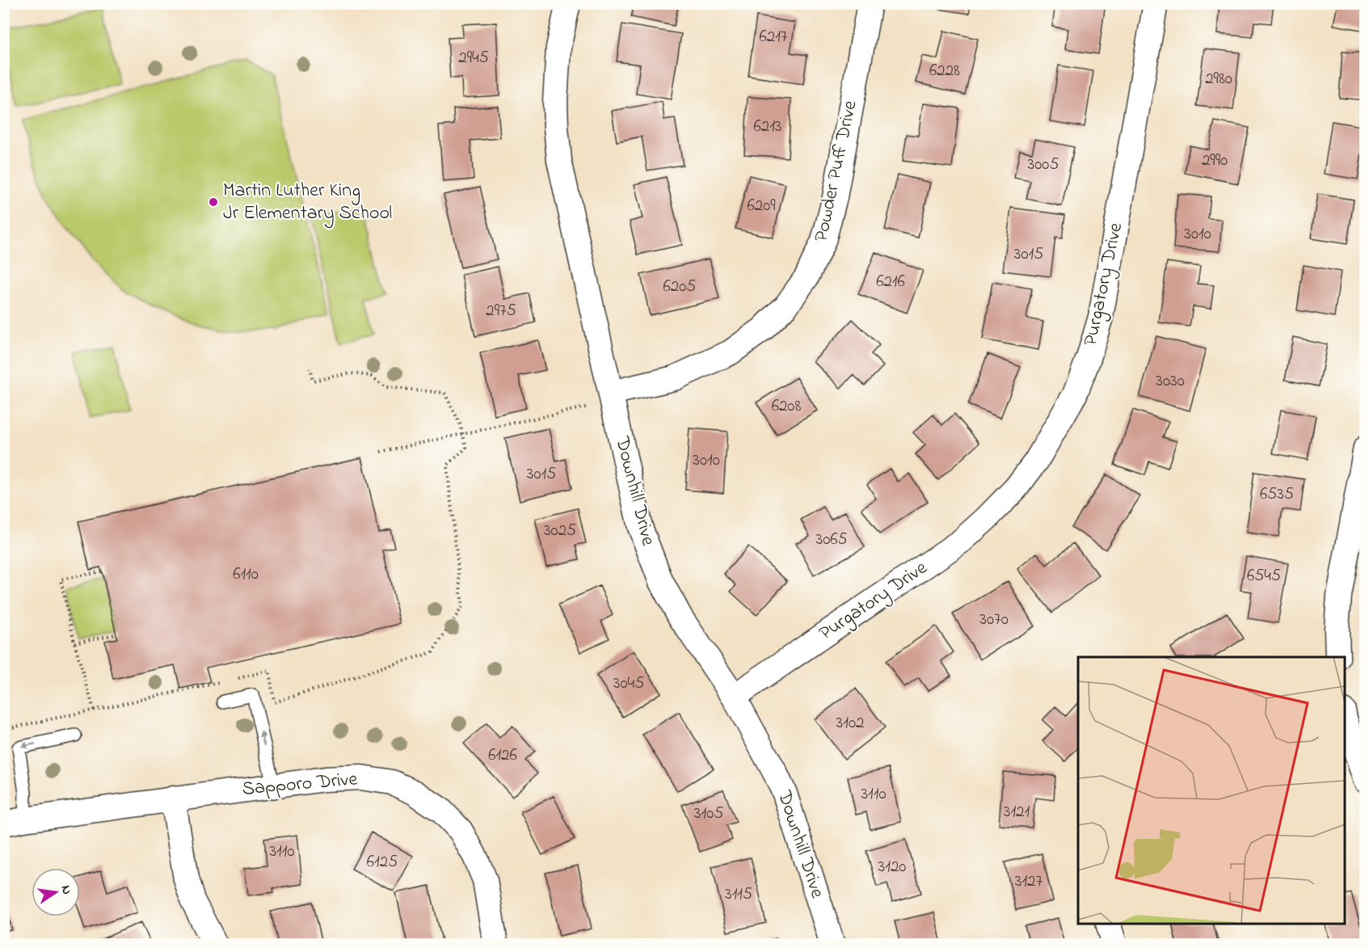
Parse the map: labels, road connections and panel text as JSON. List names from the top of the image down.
{
  "streets": {
    "street": [
      "Powder Puff Drive",
      "Purgatory Drive",
      "Downhill Drive",
      "Sapporo Drive"
    ]
  },
  "crossings": [
    ["Powder Puff Drive", "Downhill Drive"],
    ["Purgatory Drive", "Downhill Drive"]
  ],
  "places": ["Martin Luther King Jr Elementary School"],
  "house_numbers": [
    "6217",
    "2945",
    "6228",
    "2980",
    "6213",
    "2990",
    "3005",
    "6209",
    "3010",
    "3015",
    "6216",
    "6205",
    "2975",
    "3030",
    "6208",
    "3010",
    "3015",
    "6535",
    "3025",
    "3065",
    "6110",
    "6545",
    "3070",
    "3045",
    "3102",
    "6126",
    "3110",
    "3121",
    "3105",
    "3110",
    "6125",
    "3120",
    "3127",
    "3115"
  ],
  "north": "right"
}
